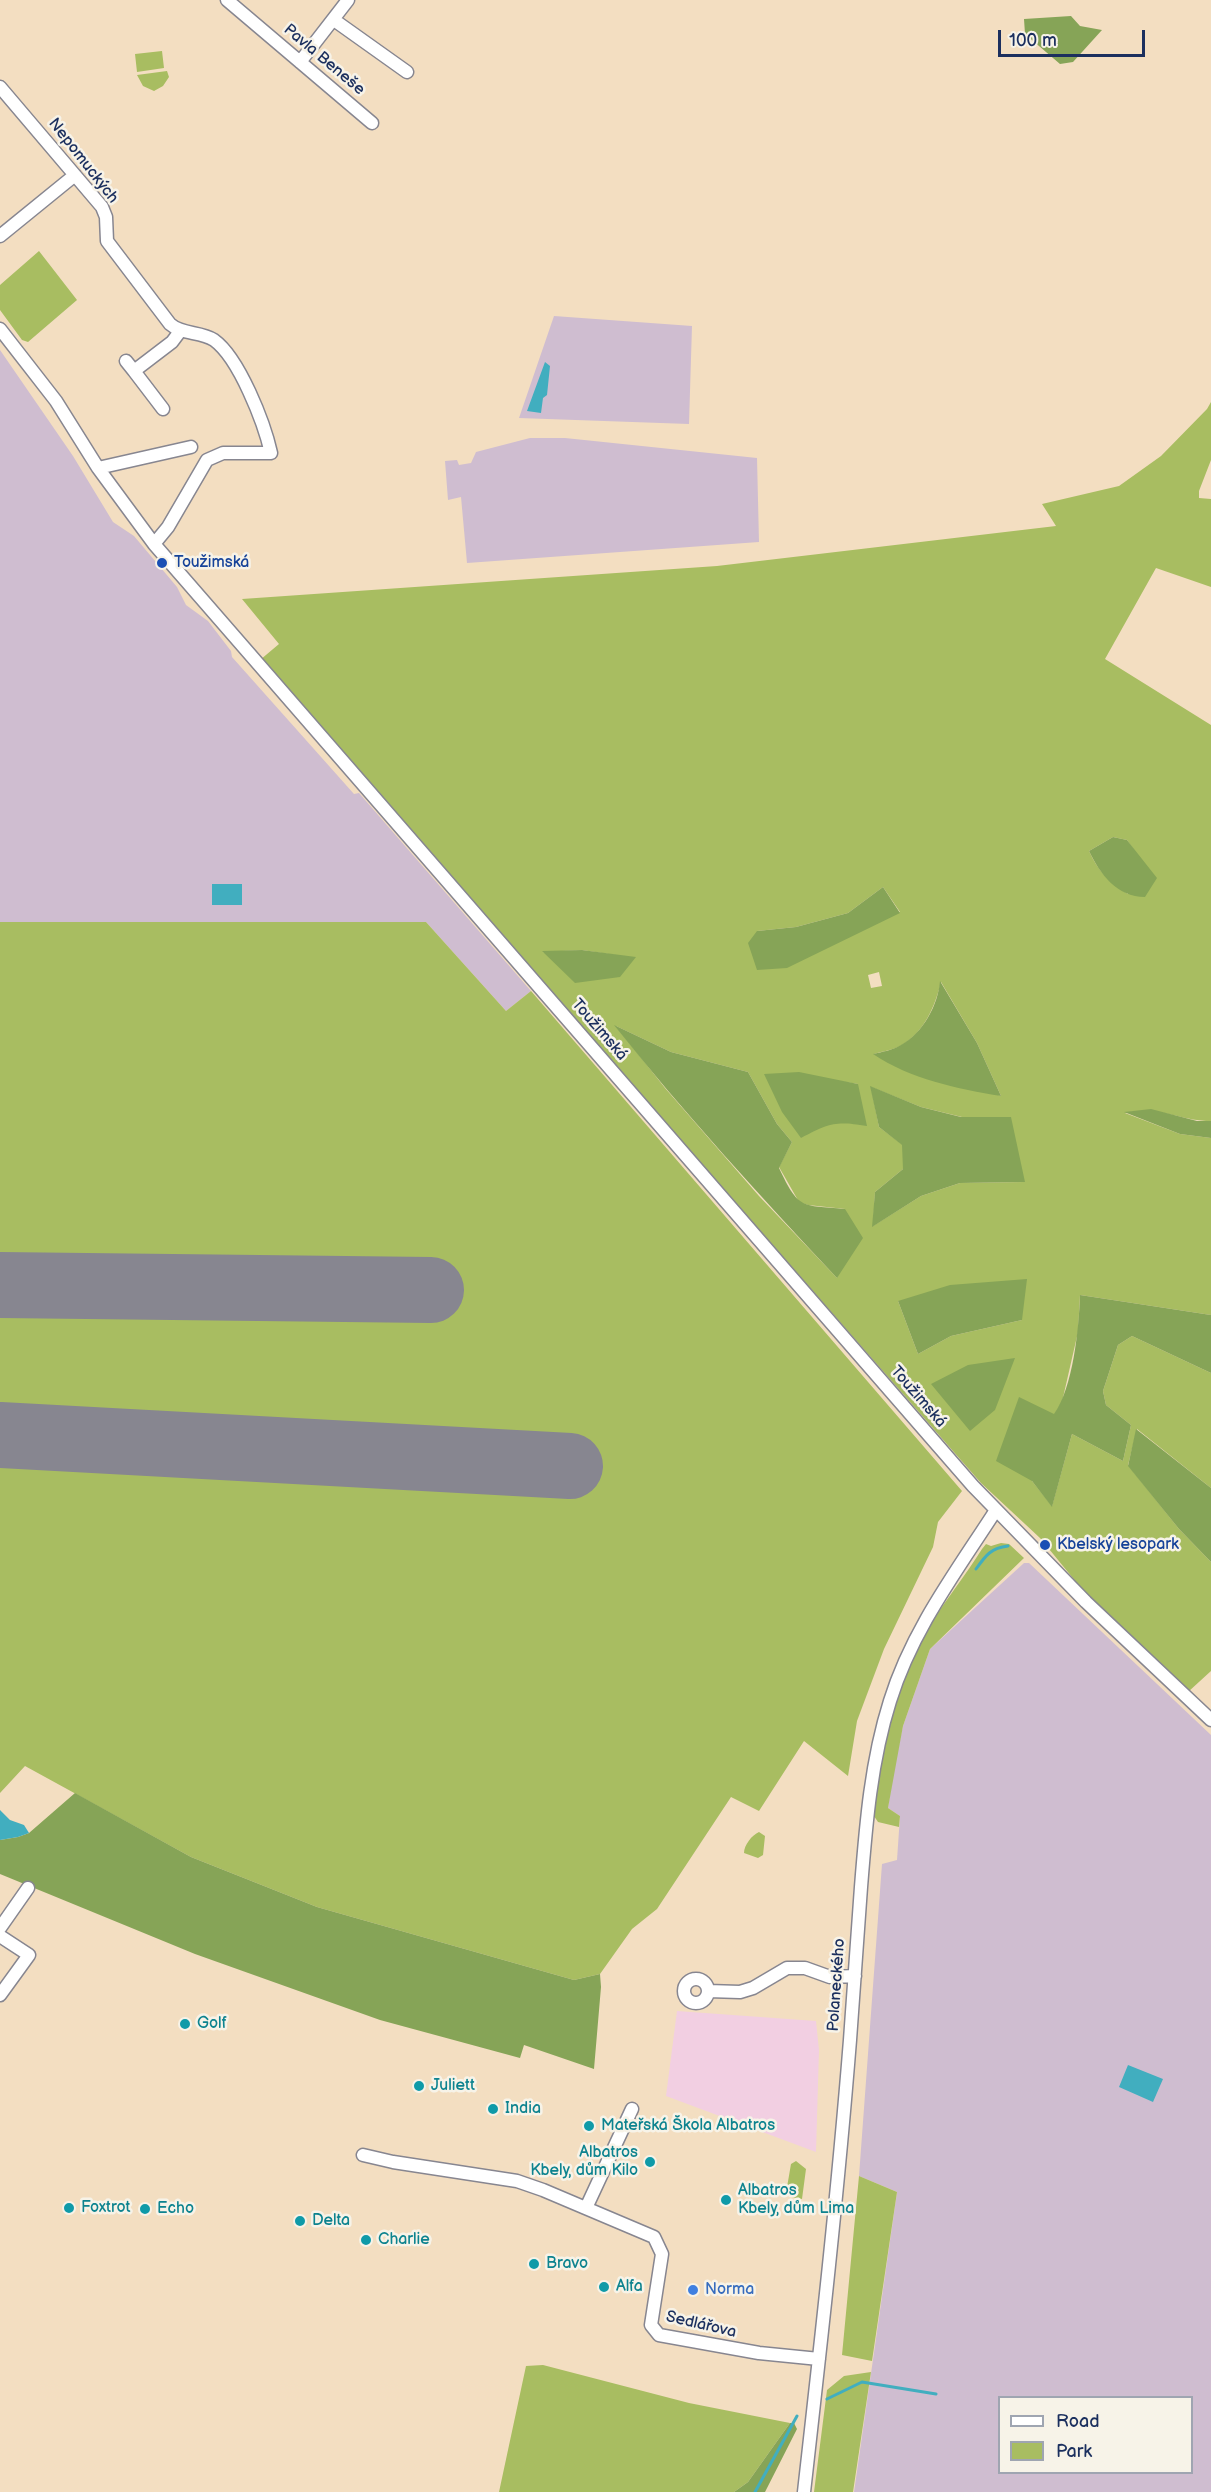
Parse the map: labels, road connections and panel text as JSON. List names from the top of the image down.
{
  "streets": {
    "street": [
      "Pavla Beneše",
      "Nepomuckých",
      "Toužimská",
      "Polaneckého",
      "Sedlářova"
    ]
  },
  "crossings": [
    ["Nepomuckých", "Toužimská"],
    ["Toužimská", "Polaneckého"],
    ["Polaneckého", "Sedlářova"]
  ],
  "places": [
    "Toužimská",
    "Kbelský lesopark",
    "Golf",
    "Juliett",
    "India",
    "Mateřská Škola Albatros",
    "Albatros Kbely, dům Kilo",
    "Albatros Kbely, dům Lima",
    "Foxtrot",
    "Echo",
    "Delta",
    "Charlie",
    "Bravo",
    "Alfa",
    "Norma"
  ],
  "legend": ["Road", "Park"],
  "scale_bar": "100 m"
}
